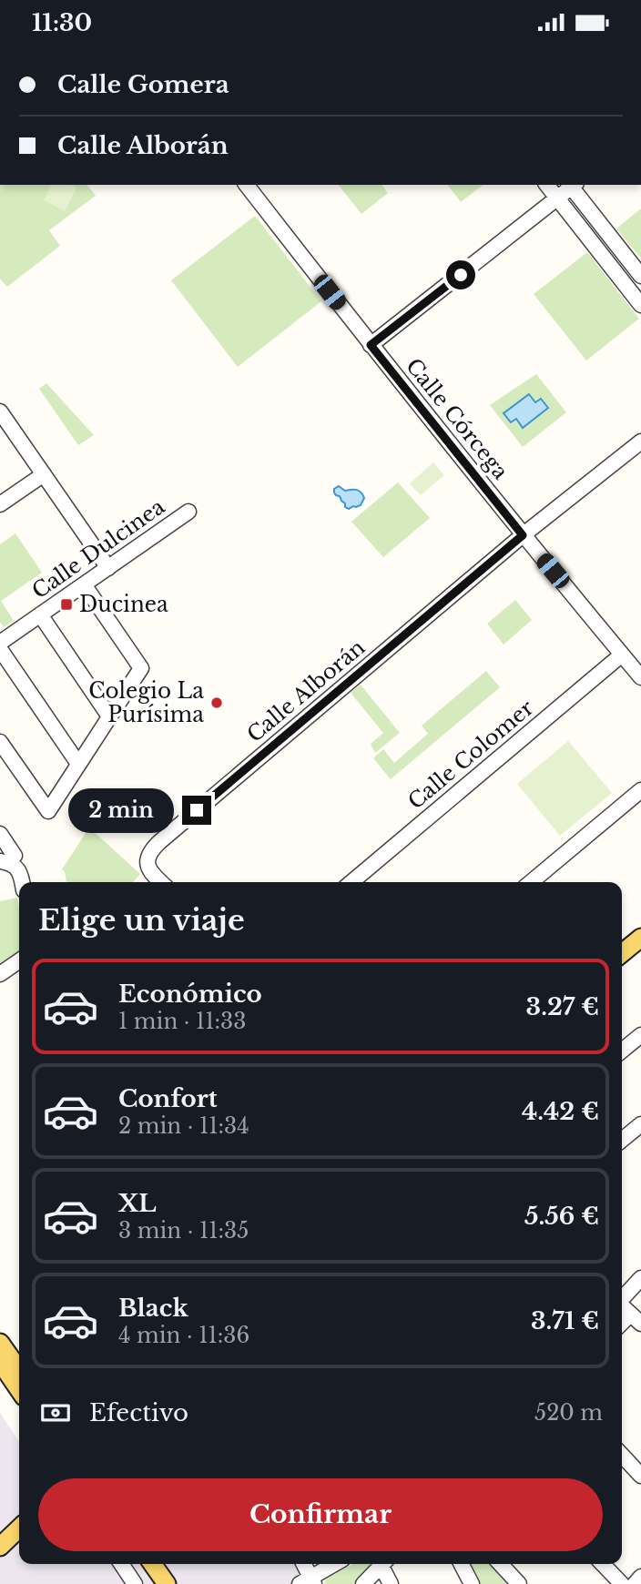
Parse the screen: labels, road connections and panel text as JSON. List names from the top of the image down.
{
  "streets": {
    "street": [
      "Calle Córcega",
      "Calle Dulcinea",
      "Calle Alborán",
      "Calle Colomer"
    ]
  },
  "crossings": [
    ["Calle Córcega", "Calle Alborán"],
    ["Calle Córcega", "Calle Colomer"]
  ],
  "places": {
    "transit": ["Ducinea"],
    "other": ["Colegio La Purísima"]
  },
  "page": {
    "status": "11:30",
    "banner": ["Calle Gomera", "Calle Alborán"],
    "bubble": "2 min",
    "heading": "Elige un viaje",
    "list": [
      {
        "name": "Económico",
        "note": "1 min · 11:33",
        "value": "3.27 €"
      },
      {
        "name": "Confort",
        "note": "2 min · 11:34",
        "value": "4.42 €"
      },
      {
        "name": "XL",
        "note": "3 min · 11:35",
        "value": "5.56 €"
      },
      {
        "name": "Black",
        "note": "4 min · 11:36",
        "value": "3.71 €"
      }
    ],
    "pay": ["Efectivo", "520 m"],
    "buttons": "Confirmar"
  }
}
